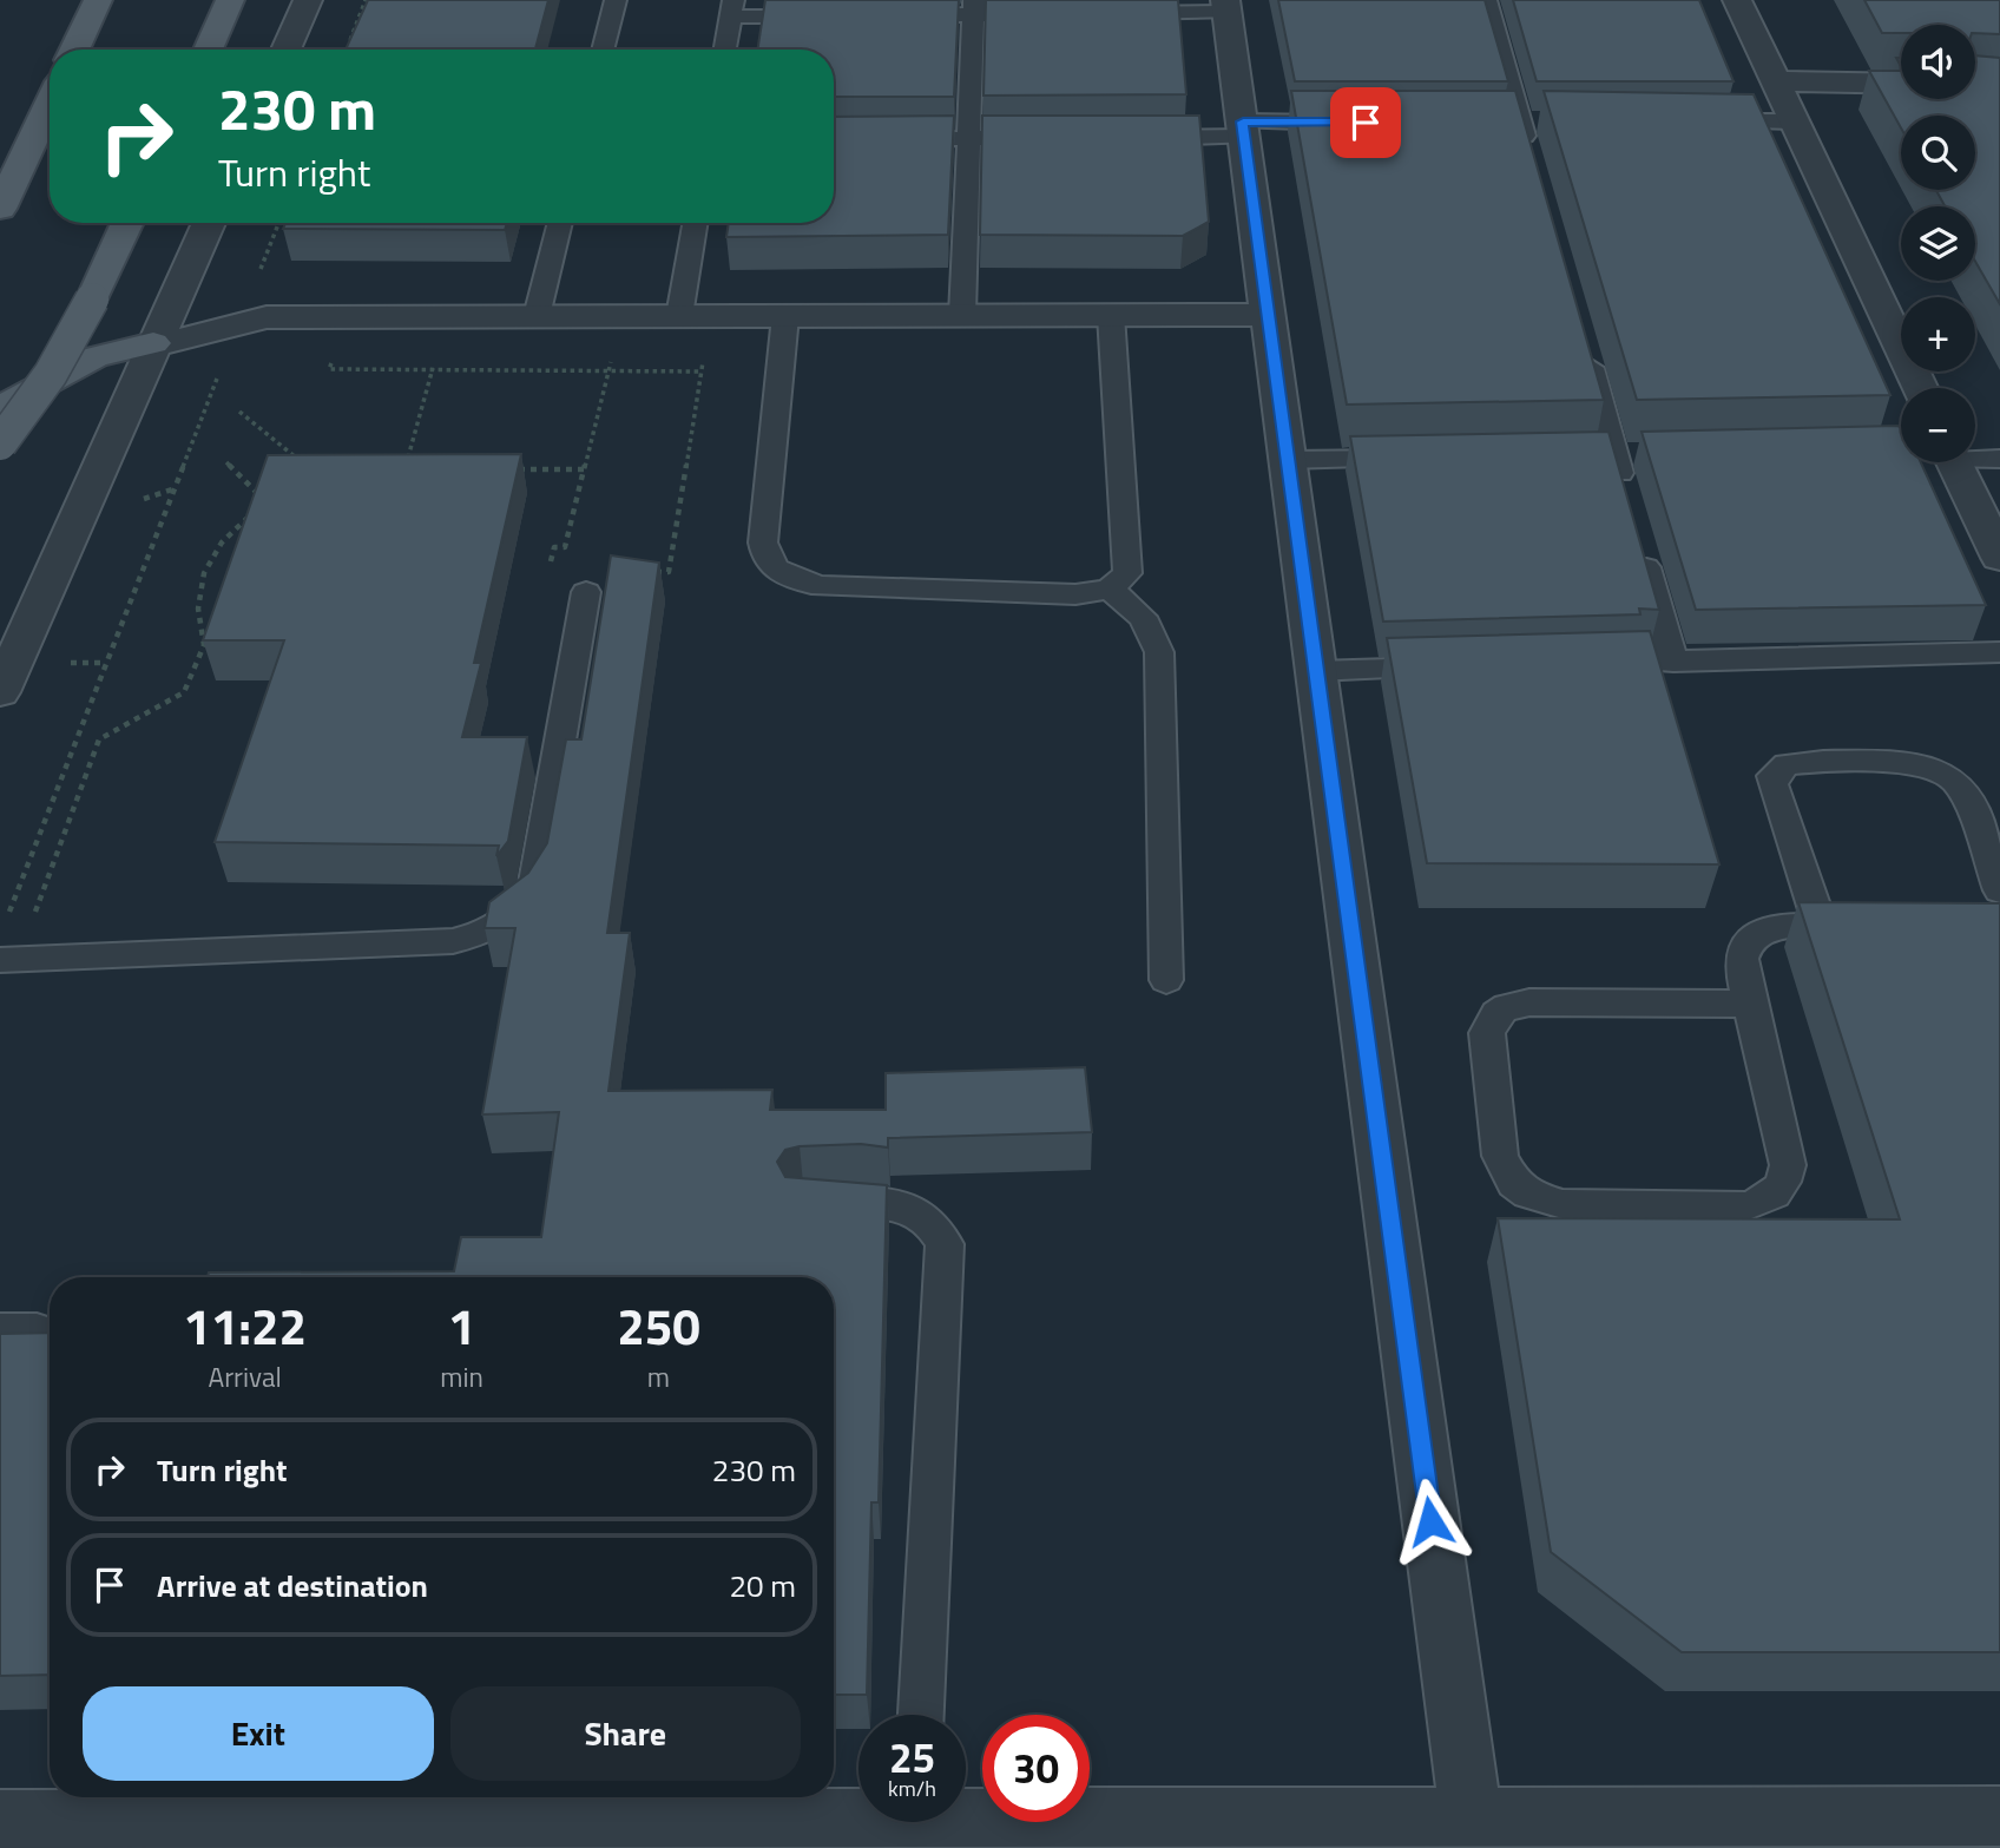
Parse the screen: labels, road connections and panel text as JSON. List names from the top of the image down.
{
  "page": {
    "map_buttons": ["+", "−"],
    "turn": ["230 m", "Turn right"],
    "eta": [
      "11:22",
      "Arrival",
      "1",
      "min",
      "250",
      "m"
    ],
    "list": [
      {
        "name": "Turn right",
        "value": "230 m"
      },
      {
        "name": "Arrive at destination",
        "value": "20 m"
      }
    ],
    "buttons": ["Exit", "Share"],
    "speed": "25 km/h",
    "limit": "30"
  }
}
